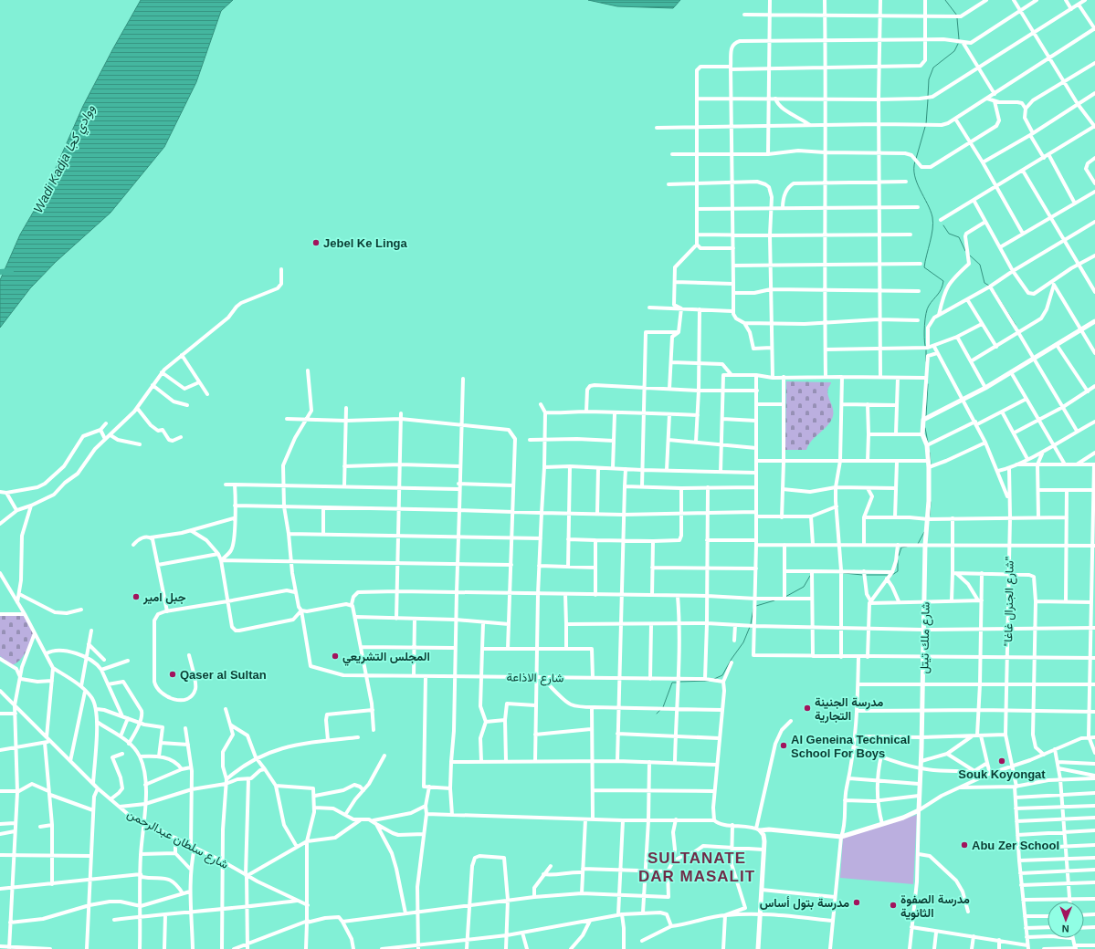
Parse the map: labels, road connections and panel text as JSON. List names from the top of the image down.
{
  "streets": {
    "main road": ["شارع ملك تيتل"],
    "street": ["\"شارع الجنرال غاغا\"", "شارع الاذاعة", "شارع سلطان عبدالرحمن"]
  },
  "districts": ["SULTANATE DAR MASALIT"],
  "water": ["Wadi Kadja ووادي كجا"],
  "places": [
    "Jebel Ke Linga",
    "جبل امير",
    "المجلس التشريعي",
    "Qaser al Sultan",
    "مدرسة الجنينة التجارية",
    "Al Geneina Technical School For Boys",
    "Souk Koyongat",
    "Abu Zer School",
    "مدرسة بتول أساس",
    "مدرسة الصفوة الثانوية"
  ],
  "north": "bottom"
}
